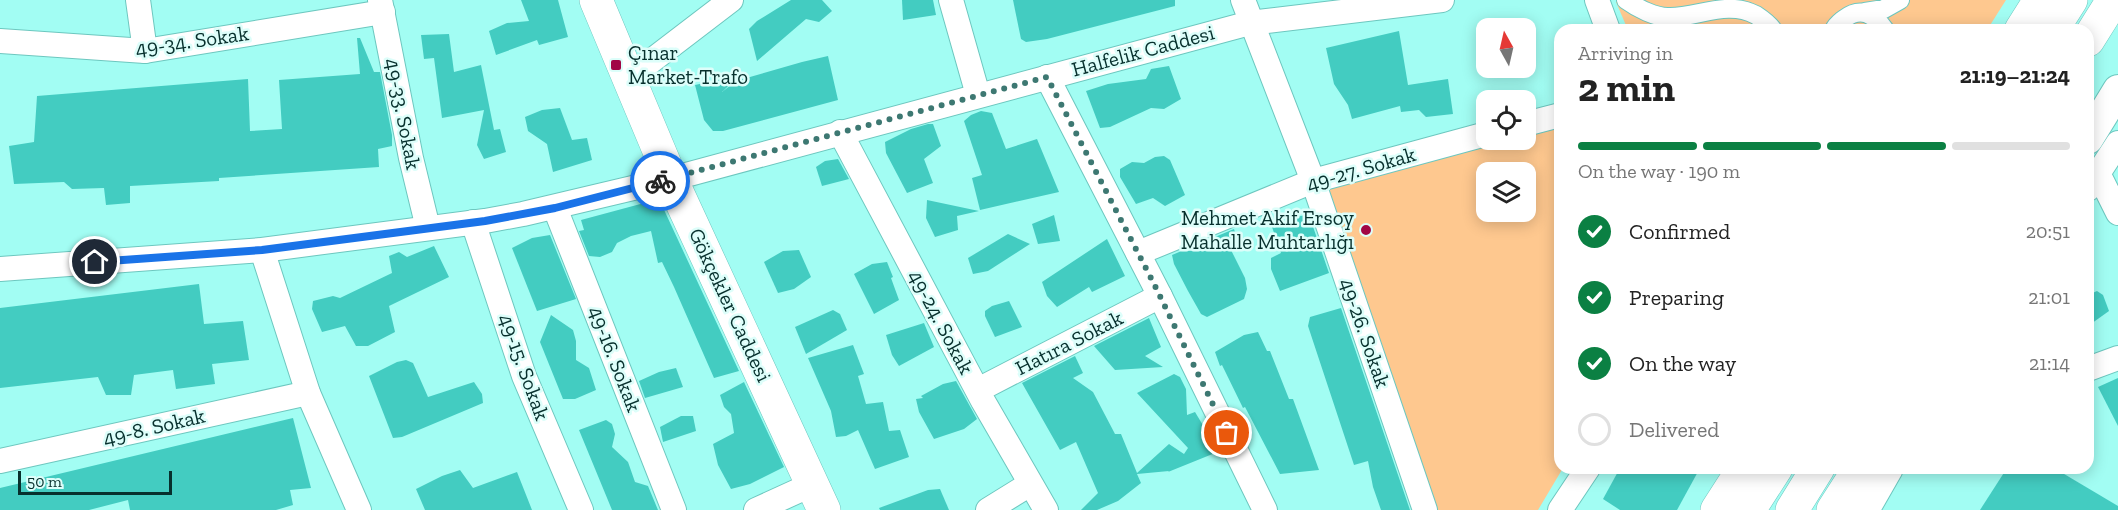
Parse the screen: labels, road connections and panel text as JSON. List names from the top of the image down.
{
  "streets": {
    "main road": ["Gökçekler Caddesi"],
    "street": [
      "49-34. Sokak",
      "Halfelik Caddesi",
      "49-33. Sokak",
      "49-27. Sokak",
      "49-24. Sokak",
      "49-26. Sokak",
      "Hatıra Sokak",
      "49-16. Sokak",
      "49-15. Sokak",
      "49-8. Sokak"
    ]
  },
  "crossings": [
    ["49-34. Sokak", "49-33. Sokak"],
    ["Halfelik Caddesi", "49-33. Sokak"],
    ["Halfelik Caddesi", "Gökçekler Caddesi"],
    ["Halfelik Caddesi", "49-24. Sokak"],
    ["Halfelik Caddesi", "49-26. Sokak"],
    ["Halfelik Caddesi", "49-16. Sokak"],
    ["Halfelik Caddesi", "49-15. Sokak"],
    ["49-27. Sokak", "49-26. Sokak"],
    ["49-24. Sokak", "Hatıra Sokak"]
  ],
  "places": {
    "transit": ["Çınar Market-Trafo"],
    "other": ["Mehmet Akif Ersoy Mahalle Muhtarlığı"]
  },
  "scale_bar": "50 m",
  "north": "top",
  "page": {
    "heading": ["2 min", "Arriving in", "21:19–21:24"],
    "bar": "On the way · 190 m",
    "list": [
      ["Confirmed", "20:51"],
      ["Preparing", "21:01"],
      ["On the way", "21:14"],
      "Delivered"
    ],
    "scale": "50 m"
  }
}
